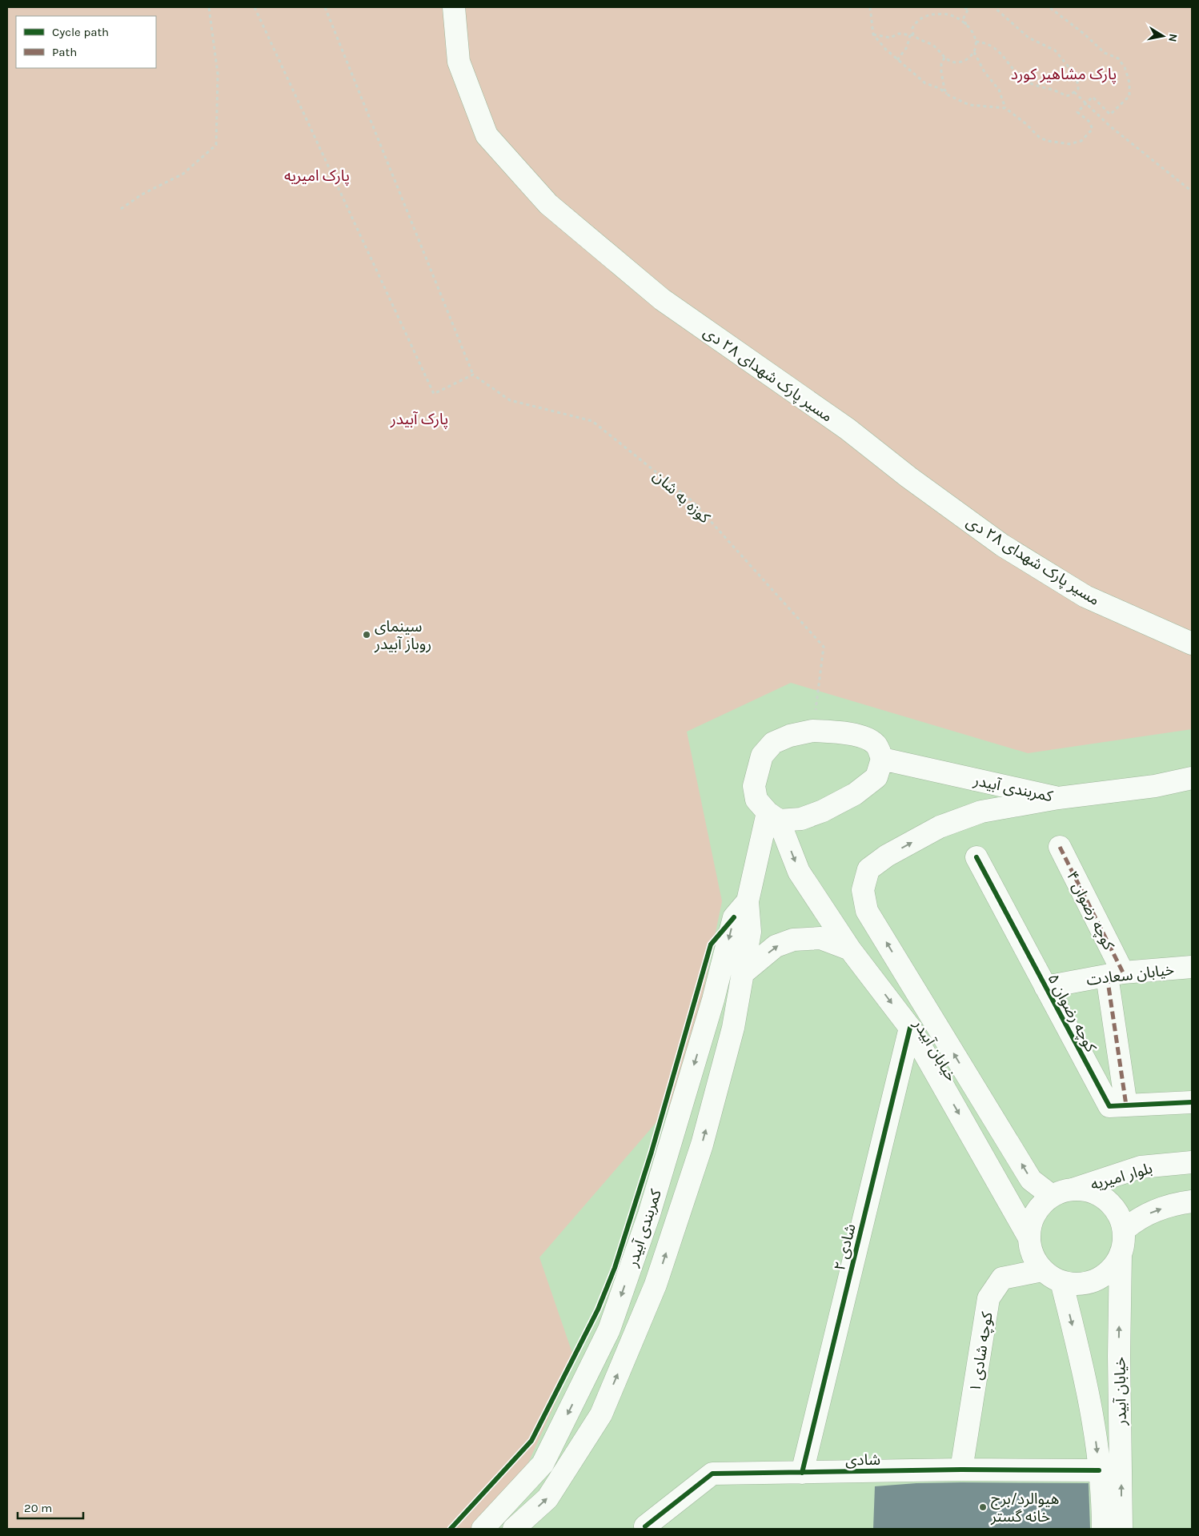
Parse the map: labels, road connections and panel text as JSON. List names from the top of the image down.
{
  "streets": {
    "main road": [
      "مسیر پارک شهدای ۲۸ دی",
      "کمربندی آبیدر",
      "کوچه رضوان ۴",
      "خیابان سعادت",
      "کوچه رضوان ۵",
      "خیابان آبیدر",
      "بلوار امیریه",
      "شادی ۲",
      "کوچه شادی ۱",
      "شادی"
    ],
    "path": ["کوزه به شان"]
  },
  "crossings": [
    ["کوزه به شان", "کمربندی آبیدر"],
    ["کوزه به شان", "خیابان آبیدر"],
    ["کمربندی آبیدر", "خیابان آبیدر"],
    ["کوچه رضوان ۴", "خیابان سعادت"],
    ["کوچه رضوان ۴", "کوچه رضوان ۵"],
    ["خیابان سعادت", "کوچه رضوان ۵"],
    ["خیابان آبیدر", "بلوار امیریه"],
    ["خیابان آبیدر", "شادی ۲"],
    ["خیابان آبیدر", "کوچه شادی ۱"],
    ["خیابان آبیدر", "شادی"],
    ["بلوار امیریه", "کوچه شادی ۱"],
    ["شادی ۲", "شادی"],
    ["کوچه شادی ۱", "شادی"]
  ],
  "parks": ["پارک مشاهیر کورد", "پارک امیریه", "پارک آبیدر"],
  "places": ["سینمای روباز آبیدر", "هیوالرد/برج خانه گستر"],
  "legend": ["Cycle path", "Path"],
  "scale_bar": "20 m",
  "north": "right"
}
